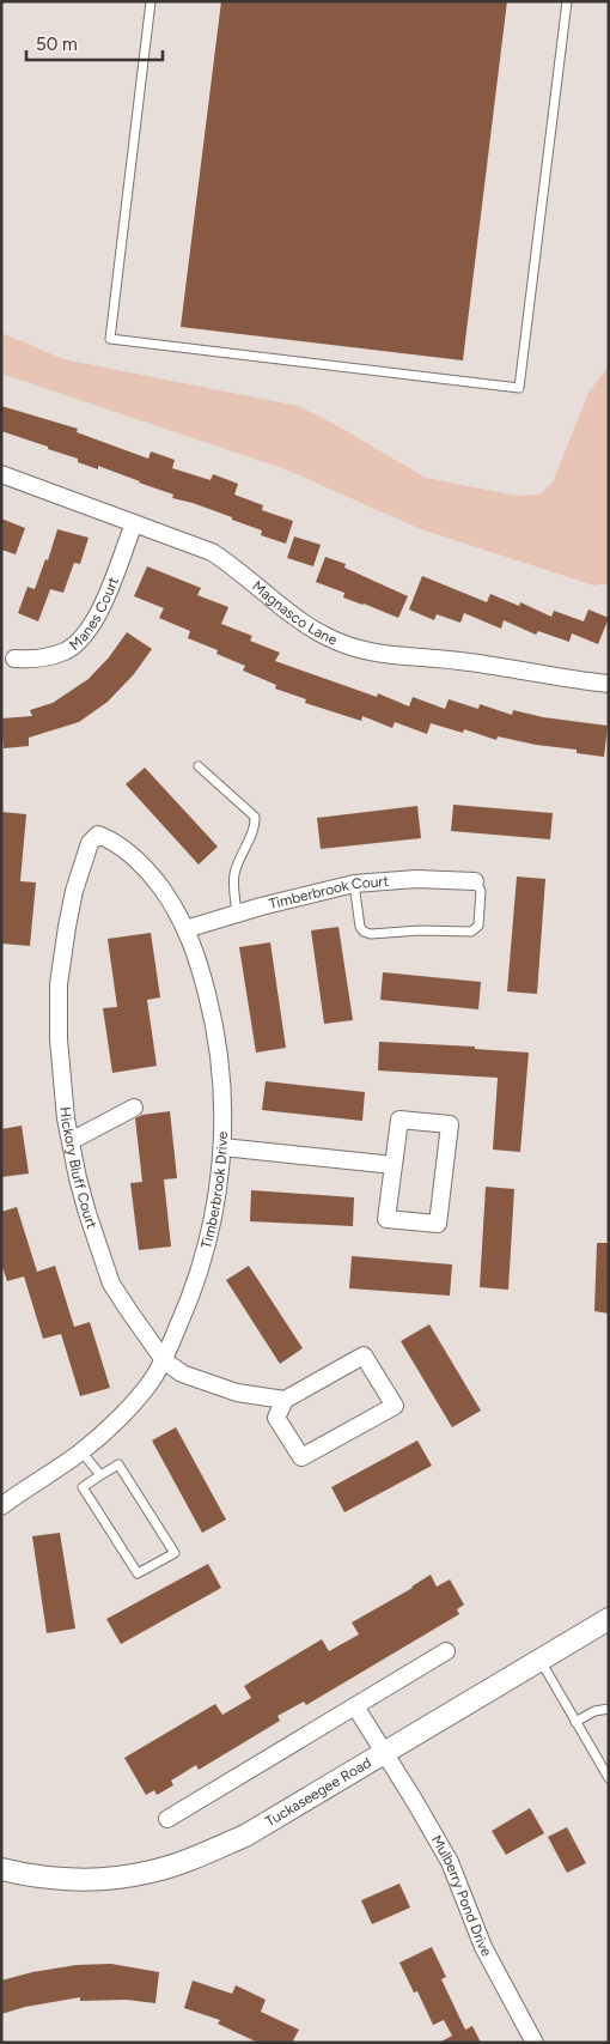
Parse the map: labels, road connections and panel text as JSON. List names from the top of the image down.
{
  "streets": {
    "street": [
      "Magnasco Lane",
      "Manes Court",
      "Timberbrook Court",
      "Hickory Bluff Court",
      "Timberbrook Drive",
      "Tuckaseegee Road",
      "Mulberry Pond Drive"
    ]
  },
  "crossings": [
    ["Magnasco Lane", "Manes Court"],
    ["Timberbrook Court", "Timberbrook Drive"],
    ["Hickory Bluff Court", "Timberbrook Drive"],
    ["Tuckaseegee Road", "Mulberry Pond Drive"]
  ],
  "scale_bar": "50 m"
}
